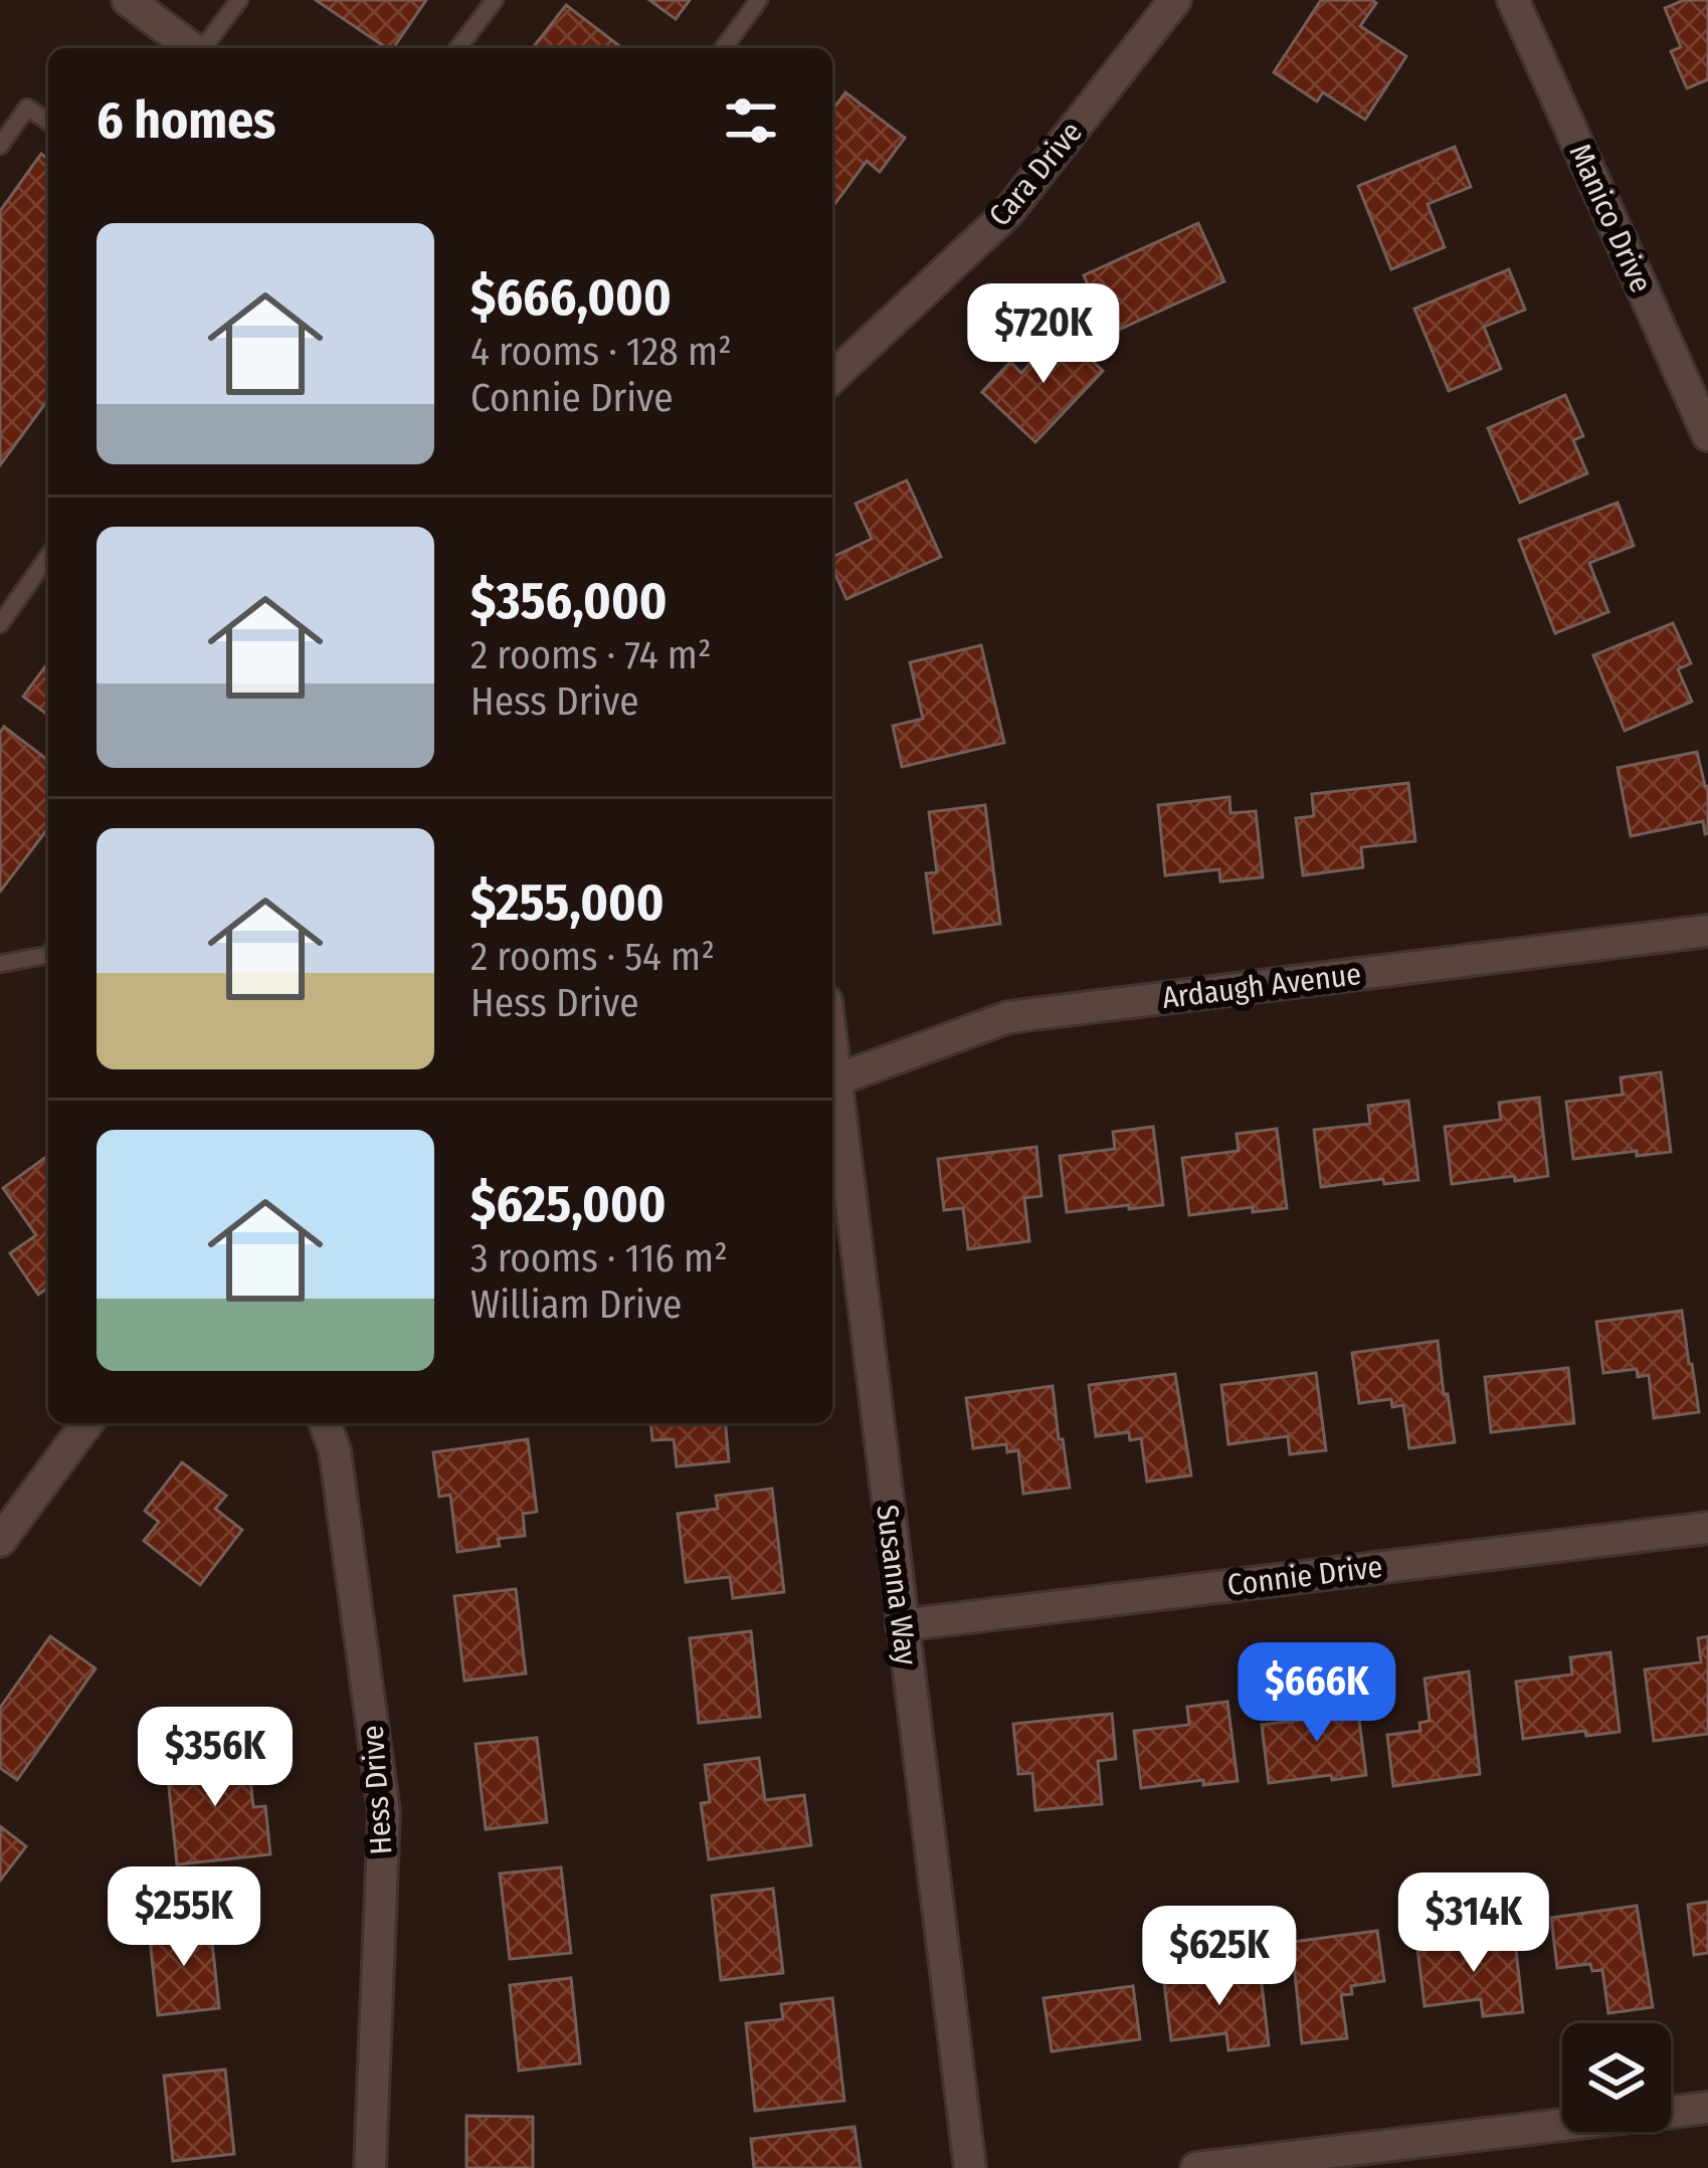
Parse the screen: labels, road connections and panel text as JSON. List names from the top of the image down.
{
  "streets": {
    "street": [
      "Cara Drive",
      "Manico Drive",
      "Ardaugh Avenue",
      "Connie Drive",
      "Susanna Way",
      "Hess Drive"
    ]
  },
  "crossings": [
    ["Connie Drive", "Susanna Way"]
  ],
  "page": {
    "heading": "6 homes",
    "list": [
      {
        "name": "$666,000",
        "note": "4 rooms · 128 m² · Connie Drive"
      },
      {
        "name": "$356,000",
        "note": "2 rooms · 74 m² · Hess Drive"
      },
      {
        "name": "$255,000",
        "note": "2 rooms · 54 m² · Hess Drive"
      },
      {
        "name": "$625,000",
        "note": "3 rooms · 116 m² · William Drive"
      }
    ],
    "price": [
      "$720K",
      "$666K",
      "$356K",
      "$255K",
      "$314K",
      "$625K"
    ]
  }
}
